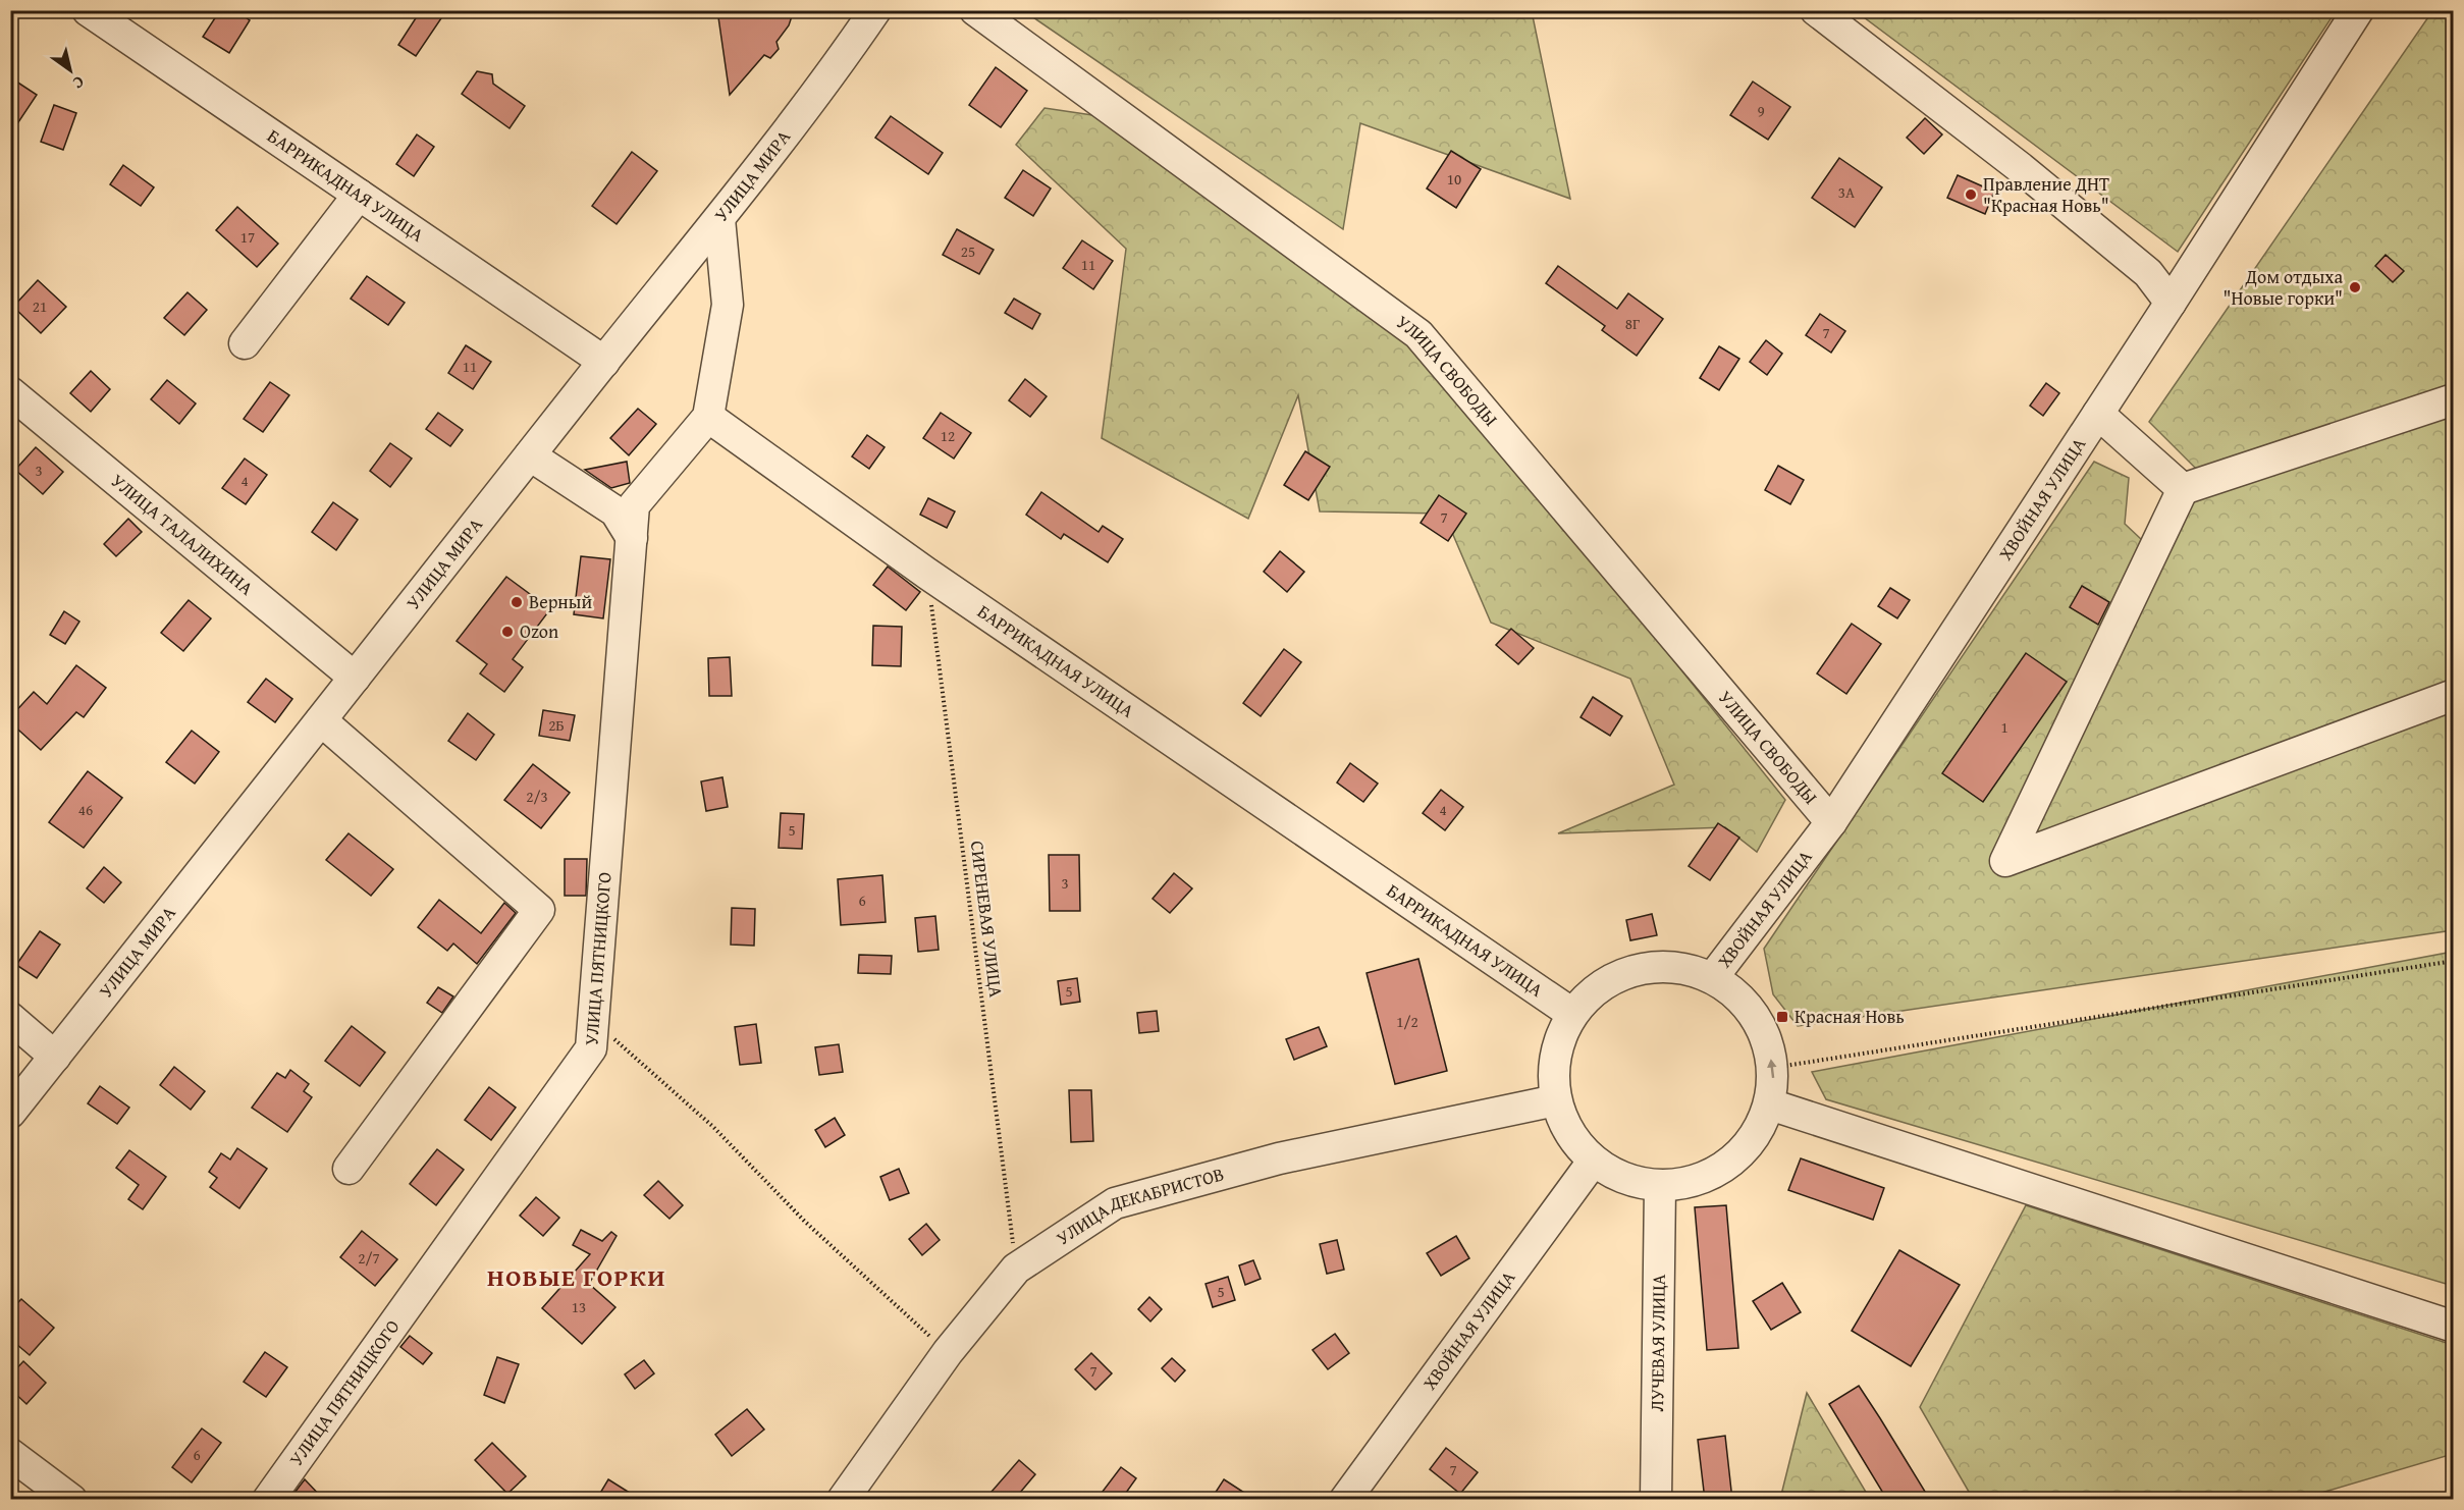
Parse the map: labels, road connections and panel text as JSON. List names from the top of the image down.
{
  "streets": {
    "street": [
      "УЛИЦА МИРА",
      "БАРРИКАДНАЯ УЛИЦА",
      "УЛИЦА СВОБОДЫ",
      "ХВОЙНАЯ УЛИЦА",
      "УЛИЦА ТАЛАЛИХИНА",
      "УЛИЦА ПЯТНИЦКОГО",
      "УЛИЦА ДЕКАБРИСТОВ",
      "ЛУЧЕВАЯ УЛИЦА"
    ],
    "path": ["СИРЕНЕВАЯ УЛИЦА"]
  },
  "crossings": [
    ["УЛИЦА МИРА", "БАРРИКАДНАЯ УЛИЦА"],
    ["УЛИЦА МИРА", "УЛИЦА ТАЛАЛИХИНА"],
    ["БАРРИКАДНАЯ УЛИЦА", "СИРЕНЕВАЯ УЛИЦА"],
    ["БАРРИКАДНАЯ УЛИЦА", "УЛИЦА ПЯТНИЦКОГО"],
    ["УЛИЦА СВОБОДЫ", "ХВОЙНАЯ УЛИЦА"],
    ["СИРЕНЕВАЯ УЛИЦА", "УЛИЦА ДЕКАБРИСТОВ"]
  ],
  "districts": ["НОВЫЕ ГОРКИ"],
  "places": {
    "other": [
      "Правление ДНТ \"Красная Новь\"",
      "Дом отдыха \"Новые горки\"",
      "Верный",
      "Ozon"
    ],
    "transit": ["Красная Новь"]
  },
  "house_numbers": [
    "9",
    "10",
    "3А",
    "17",
    "25",
    "11",
    "21",
    "8Г",
    "7",
    "11",
    "12",
    "3",
    "4",
    "7",
    "2Б",
    "1",
    "2/3",
    "46",
    "4",
    "5",
    "3",
    "6",
    "5",
    "1/2",
    "2/7",
    "5",
    "13",
    "7",
    "6",
    "7"
  ],
  "north": "bottom right"
}
